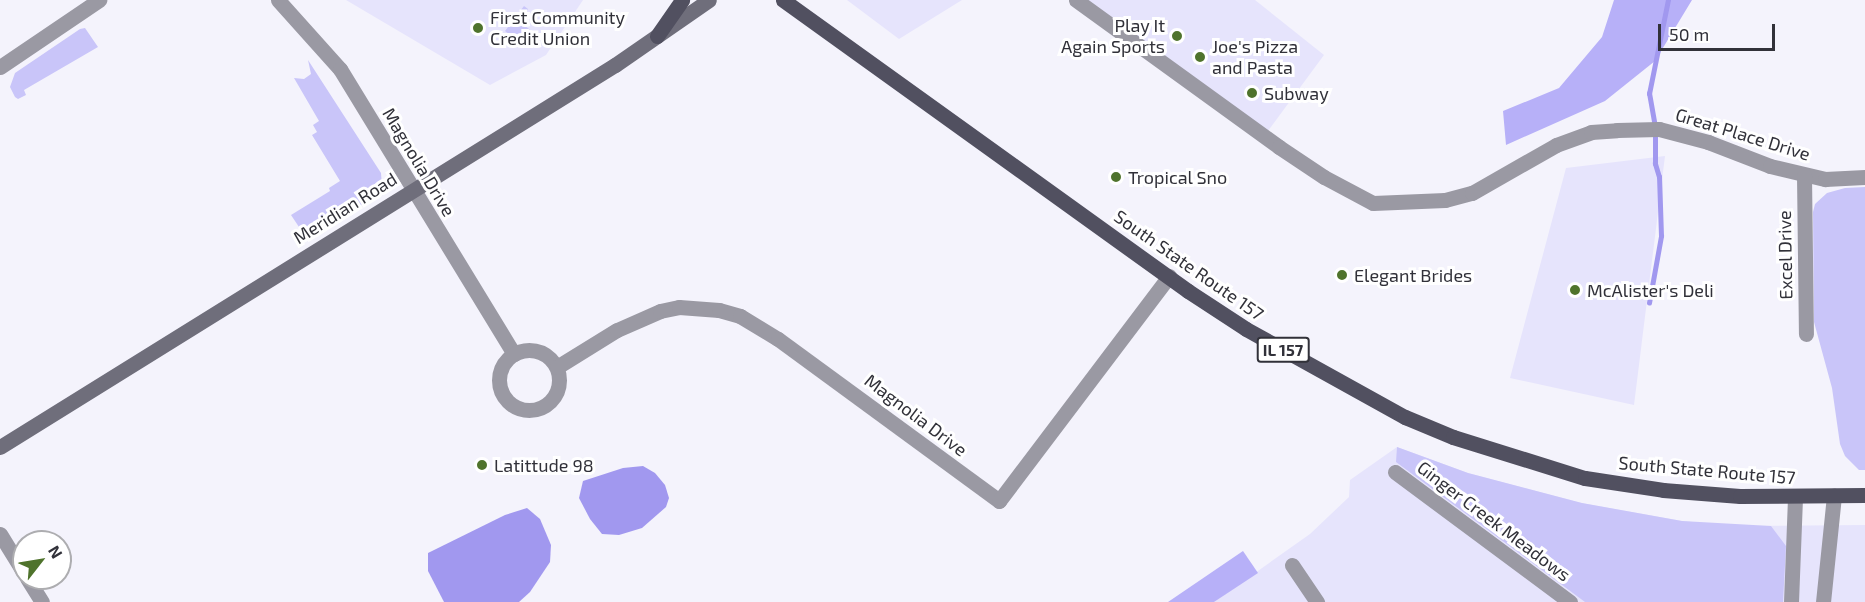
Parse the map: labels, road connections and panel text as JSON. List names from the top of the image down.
{
  "streets": {
    "main road": ["South State Route 157", "IL 157"],
    "street": [
      "Great Place Drive",
      "Magnolia Drive",
      "Meridian Road",
      "Excel Drive",
      "Ginger Creek Meadows"
    ]
  },
  "crossings": [
    ["Great Place Drive", "Excel Drive"],
    ["Magnolia Drive", "Meridian Road"],
    ["Magnolia Drive", "South State Route 157"]
  ],
  "places": [
    "First Community Credit Union",
    "Play It Again Sports",
    "Joe's Pizza and Pasta",
    "Subway",
    "Tropical Sno",
    "Elegant Brides",
    "McAlister's Deli",
    "Latittude 98"
  ],
  "scale_bar": "50 m",
  "north": "top right"
}
